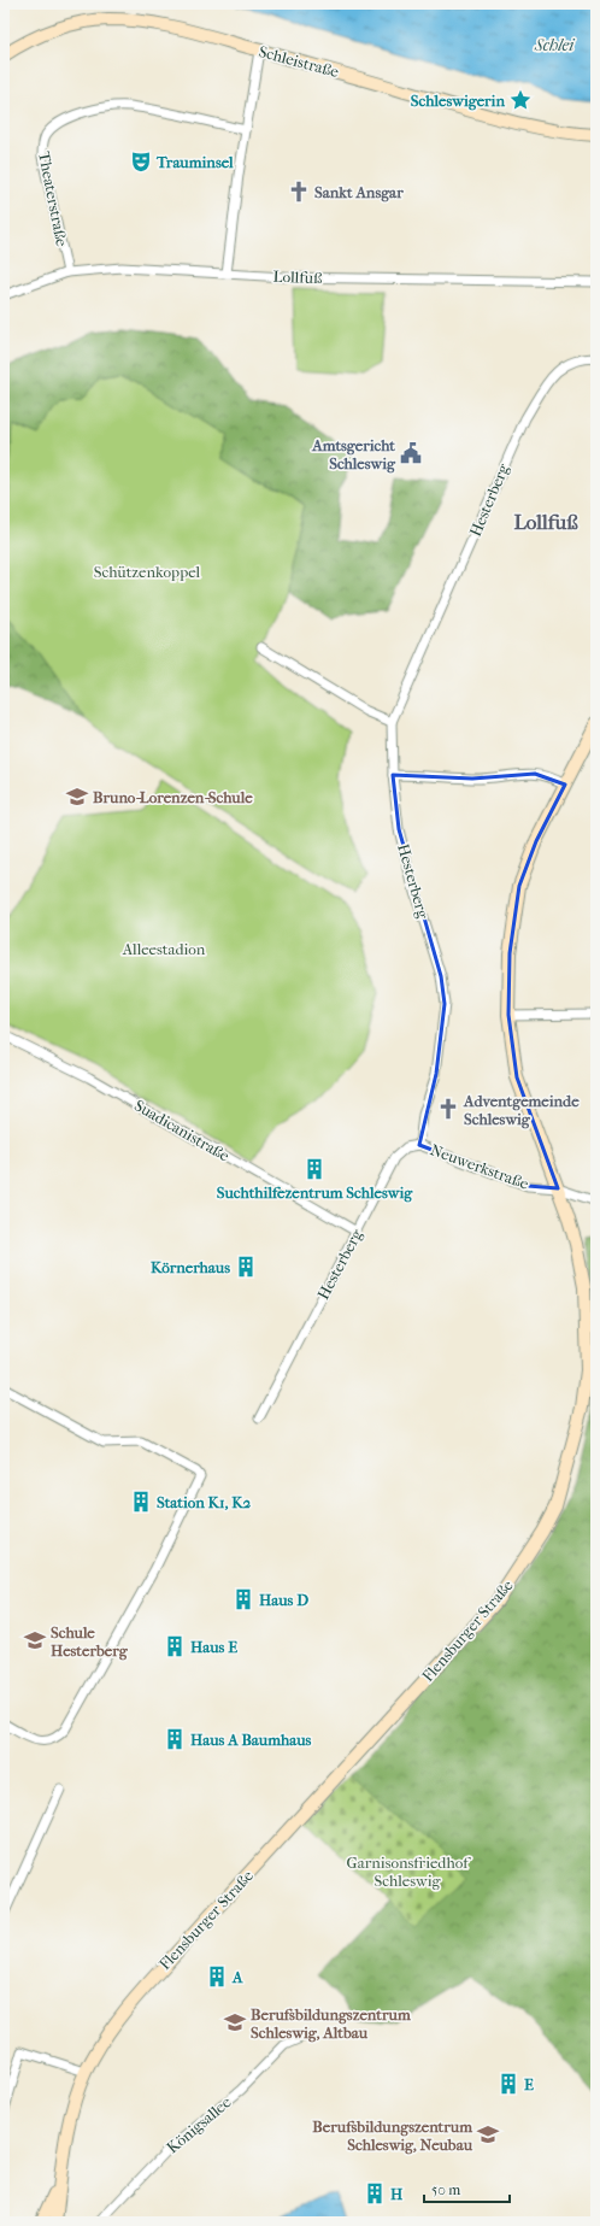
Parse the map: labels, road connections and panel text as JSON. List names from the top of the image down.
{
  "streets": {
    "street": [
      "Schleistraße",
      "Theaterstraße",
      "Lollfuß",
      "Hesterberg",
      "Suadicanistraße",
      "Neuwerkstraße",
      "Flensburger Straße",
      "Königsallee"
    ]
  },
  "crossings": [
    ["Theaterstraße", "Lollfuß"],
    ["Hesterberg", "Suadicanistraße"],
    ["Hesterberg", "Neuwerkstraße"],
    ["Neuwerkstraße", "Flensburger Straße"]
  ],
  "districts": ["Lollfuß"],
  "water": ["Schlei"],
  "parks": ["Schützenkoppel", "Alleestadion", "Garnisonsfriedhof Schleswig"],
  "places": {
    "place": ["Schleswigerin"],
    "theatre": ["Trauminsel"],
    "church": ["Sankt Ansgar", "Adventgemeinde Schleswig"],
    "public building": ["Amtsgericht Schleswig"],
    "school or university": [
      "Bruno-Lorenzen-Schule",
      "Schule Hesterberg",
      "Berufsbildungszentrum Schleswig, Altbau",
      "Berufsbildungszentrum Schleswig, Neubau"
    ],
    "building": [
      "Suchthilfezentrum Schleswig",
      "Körnerhaus",
      "Station K1, K2",
      "Haus D",
      "Haus E",
      "Haus A Baumhaus",
      "A",
      "E",
      "H"
    ]
  },
  "scale_bar": "50 m"
}
